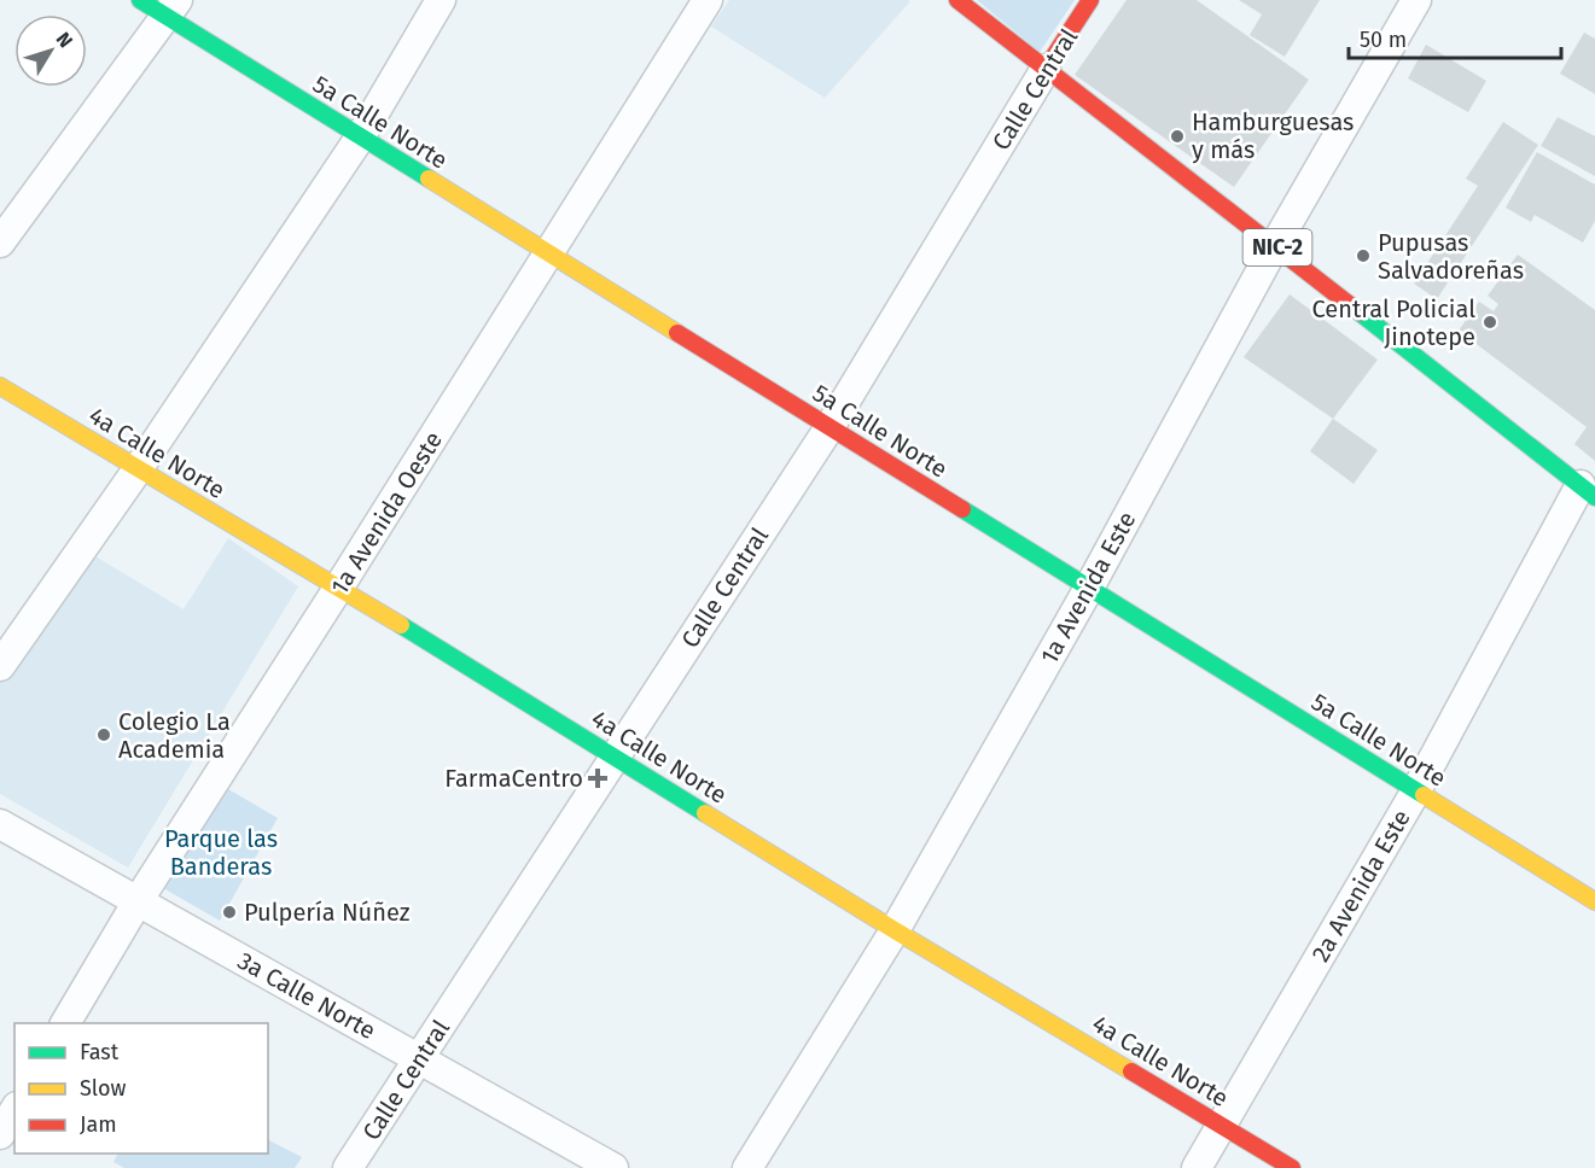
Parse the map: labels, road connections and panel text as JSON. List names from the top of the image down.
{
  "streets": {
    "main road": [
      "Calle Central",
      "5a Calle Norte",
      "NIC-2",
      "4a Calle Norte"
    ],
    "street": [
      "1a Avenida Oeste",
      "1a Avenida Este",
      "2a Avenida Este",
      "3a Calle Norte"
    ]
  },
  "crossings": [
    ["Calle Central", "5a Calle Norte"],
    ["Calle Central", "NIC-2"],
    ["Calle Central", "4a Calle Norte"],
    ["Calle Central", "3a Calle Norte"],
    ["5a Calle Norte", "1a Avenida Oeste"],
    ["5a Calle Norte", "1a Avenida Este"],
    ["5a Calle Norte", "2a Avenida Este"],
    ["NIC-2", "1a Avenida Este"],
    ["NIC-2", "2a Avenida Este"],
    ["4a Calle Norte", "1a Avenida Oeste"],
    ["4a Calle Norte", "1a Avenida Este"],
    ["4a Calle Norte", "2a Avenida Este"],
    ["1a Avenida Oeste", "3a Calle Norte"]
  ],
  "parks": ["Parque las Banderas"],
  "places": {
    "other": [
      "Hamburguesas y más",
      "Pupusas Salvadoreñas",
      "Central Policial Jinotepe",
      "Colegio La Academia",
      "Pulpería Núñez"
    ],
    "health": ["FarmaCentro"]
  },
  "legend": ["Fast", "Slow", "Jam"],
  "scale_bar": "50 m",
  "north": "top right"
}
